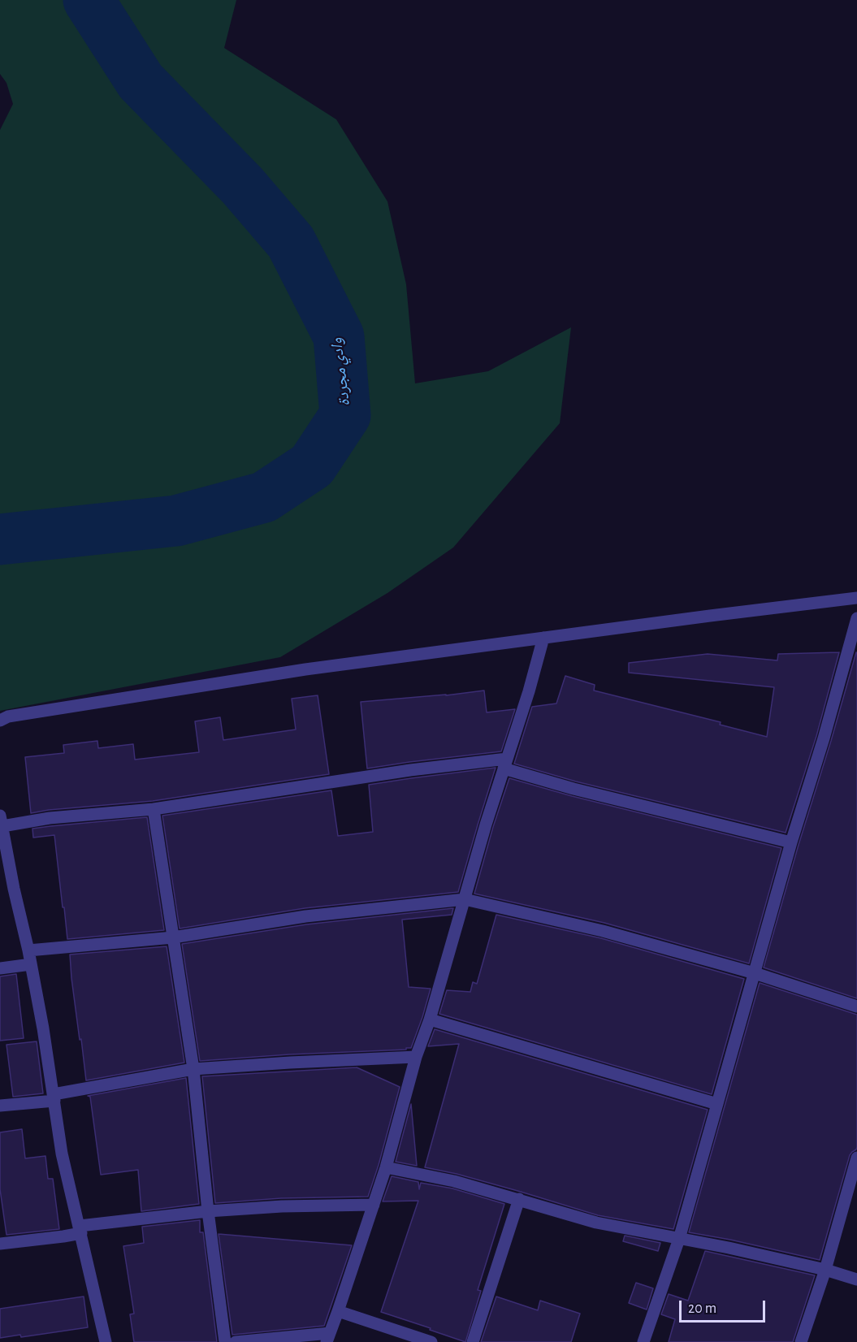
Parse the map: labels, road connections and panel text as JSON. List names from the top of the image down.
{
  "water": ["وادي مجردة"],
  "scale_bar": "20 m"
}
